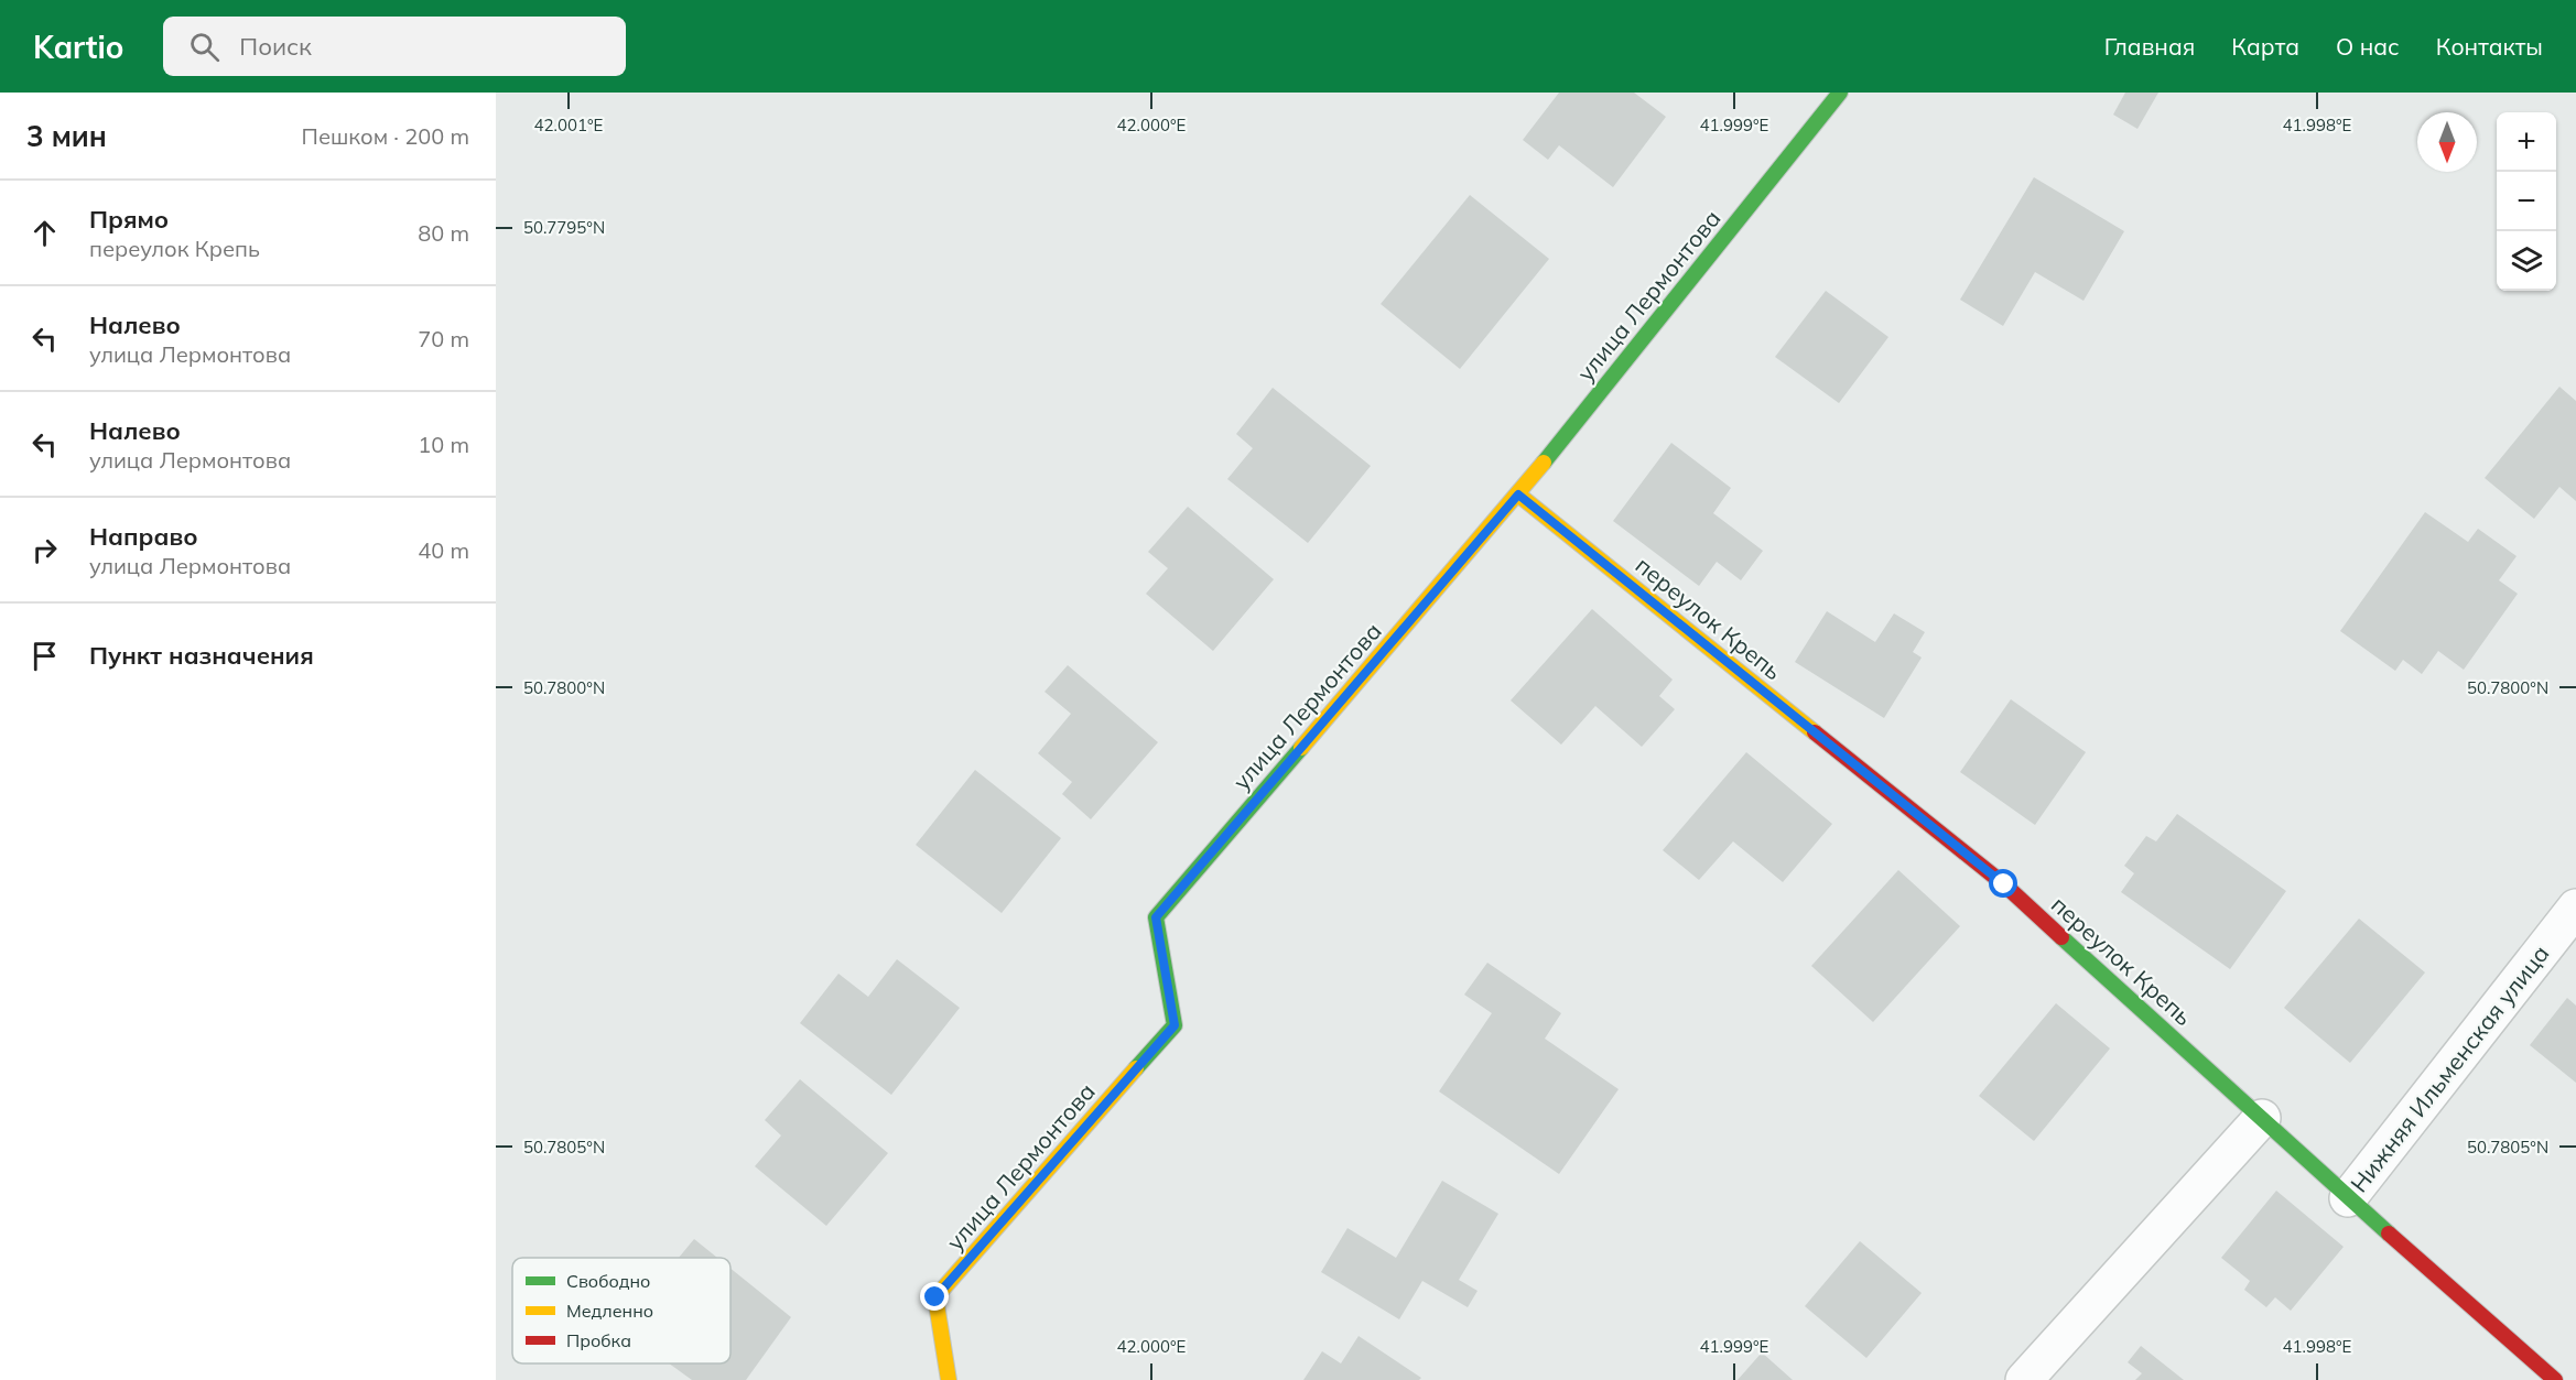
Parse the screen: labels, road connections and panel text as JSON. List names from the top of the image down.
{
  "streets": {
    "street": ["улица Лермонтова", "переулок Крепь", "Нижняя Ильменская улица"]
  },
  "crossings": [
    ["улица Лермонтова", "переулок Крепь"],
    ["переулок Крепь", "Нижняя Ильменская улица"]
  ],
  "legend": ["Свободно", "Медленно", "Пробка"],
  "north": "bottom",
  "page": {
    "header": "Kartio",
    "search": "Поиск",
    "nav": [
      "Главная",
      "Карта",
      "О нас",
      "Контакты"
    ],
    "heading": ["3 мин", "Пешком · 200 m"],
    "map_buttons": ["+", "−"],
    "list": [
      ["Прямо", "переулок Крепь", "80 m"],
      ["Налево", "улица Лермонтова", "70 m"],
      ["Налево", "улица Лермонтова", "10 m"],
      ["Направо", "улица Лермонтова", "40 m"],
      "Пункт назначения"
    ]
  },
  "coordinates": [
    "42.001°E",
    "42.000°E",
    "41.999°E",
    "41.998°E",
    "50.7795°N",
    "50.7800°N",
    "50.7805°N"
  ]
}
